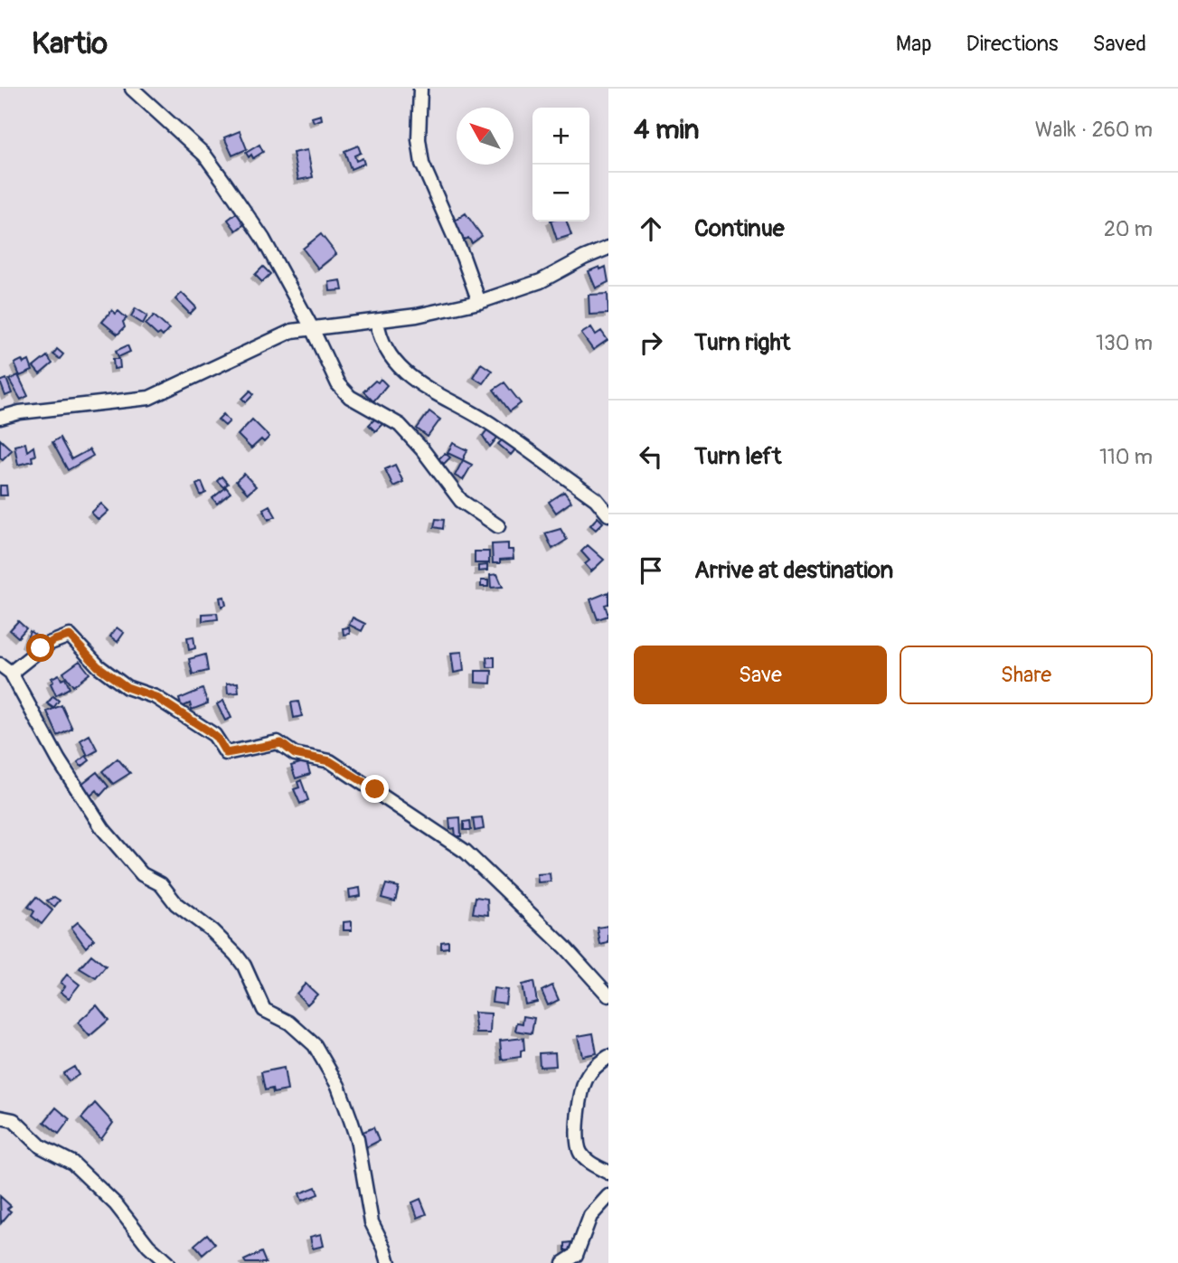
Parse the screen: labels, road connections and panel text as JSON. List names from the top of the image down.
{
  "north": "top left",
  "page": {
    "header": "Kartio",
    "nav": ["Map", "Directions", "Saved"],
    "heading": ["4 min", "Walk · 260 m"],
    "map_buttons": ["+", "−"],
    "list": [
      ["Continue", "20 m"],
      ["Turn right", "130 m"],
      ["Turn left", "110 m"],
      "Arrive at destination"
    ],
    "buttons": ["Save", "Share"]
  }
}
